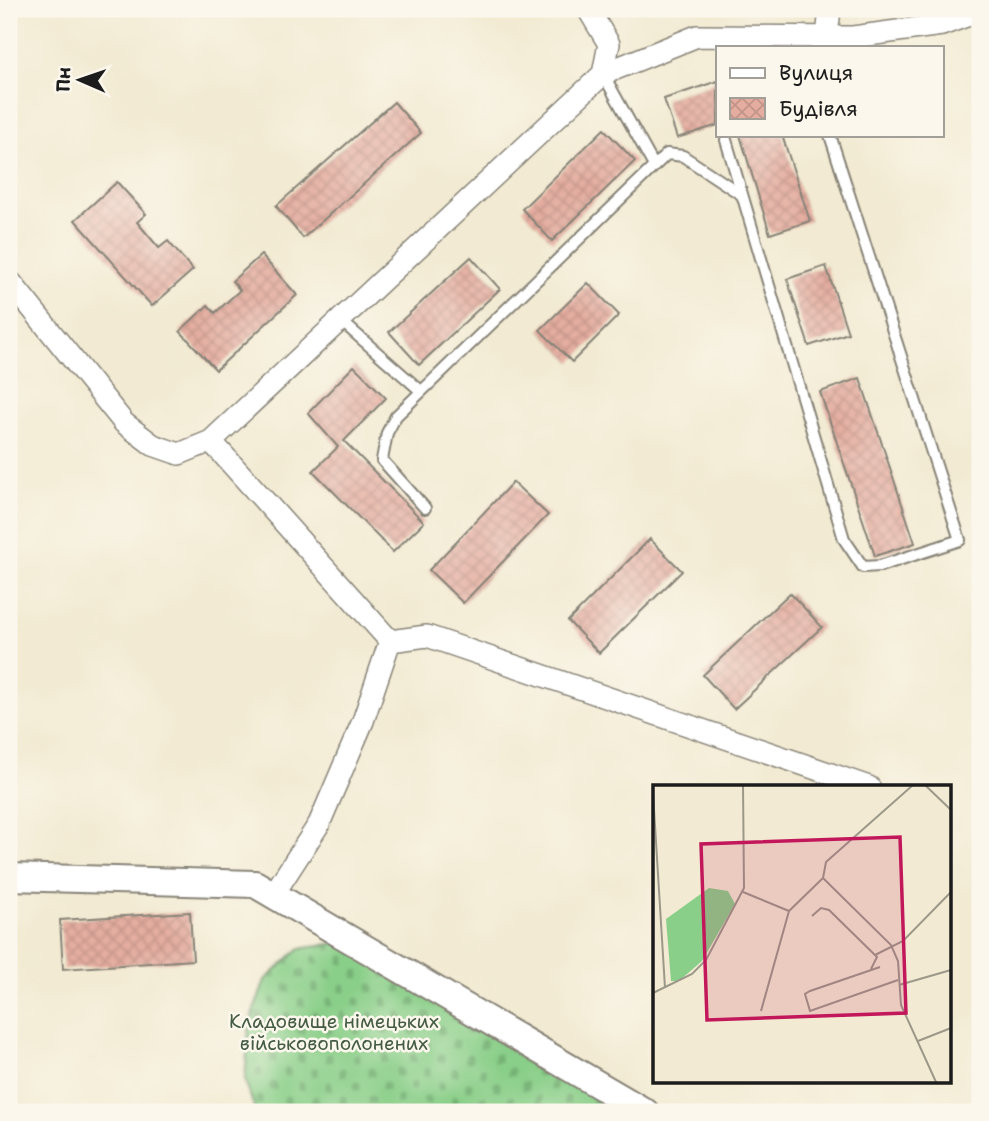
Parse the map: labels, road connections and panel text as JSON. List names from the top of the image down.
{
  "parks": ["Кладовище німецьких військовополонених"],
  "legend": ["Вулиця", "Будівля"],
  "north": "left"
}
